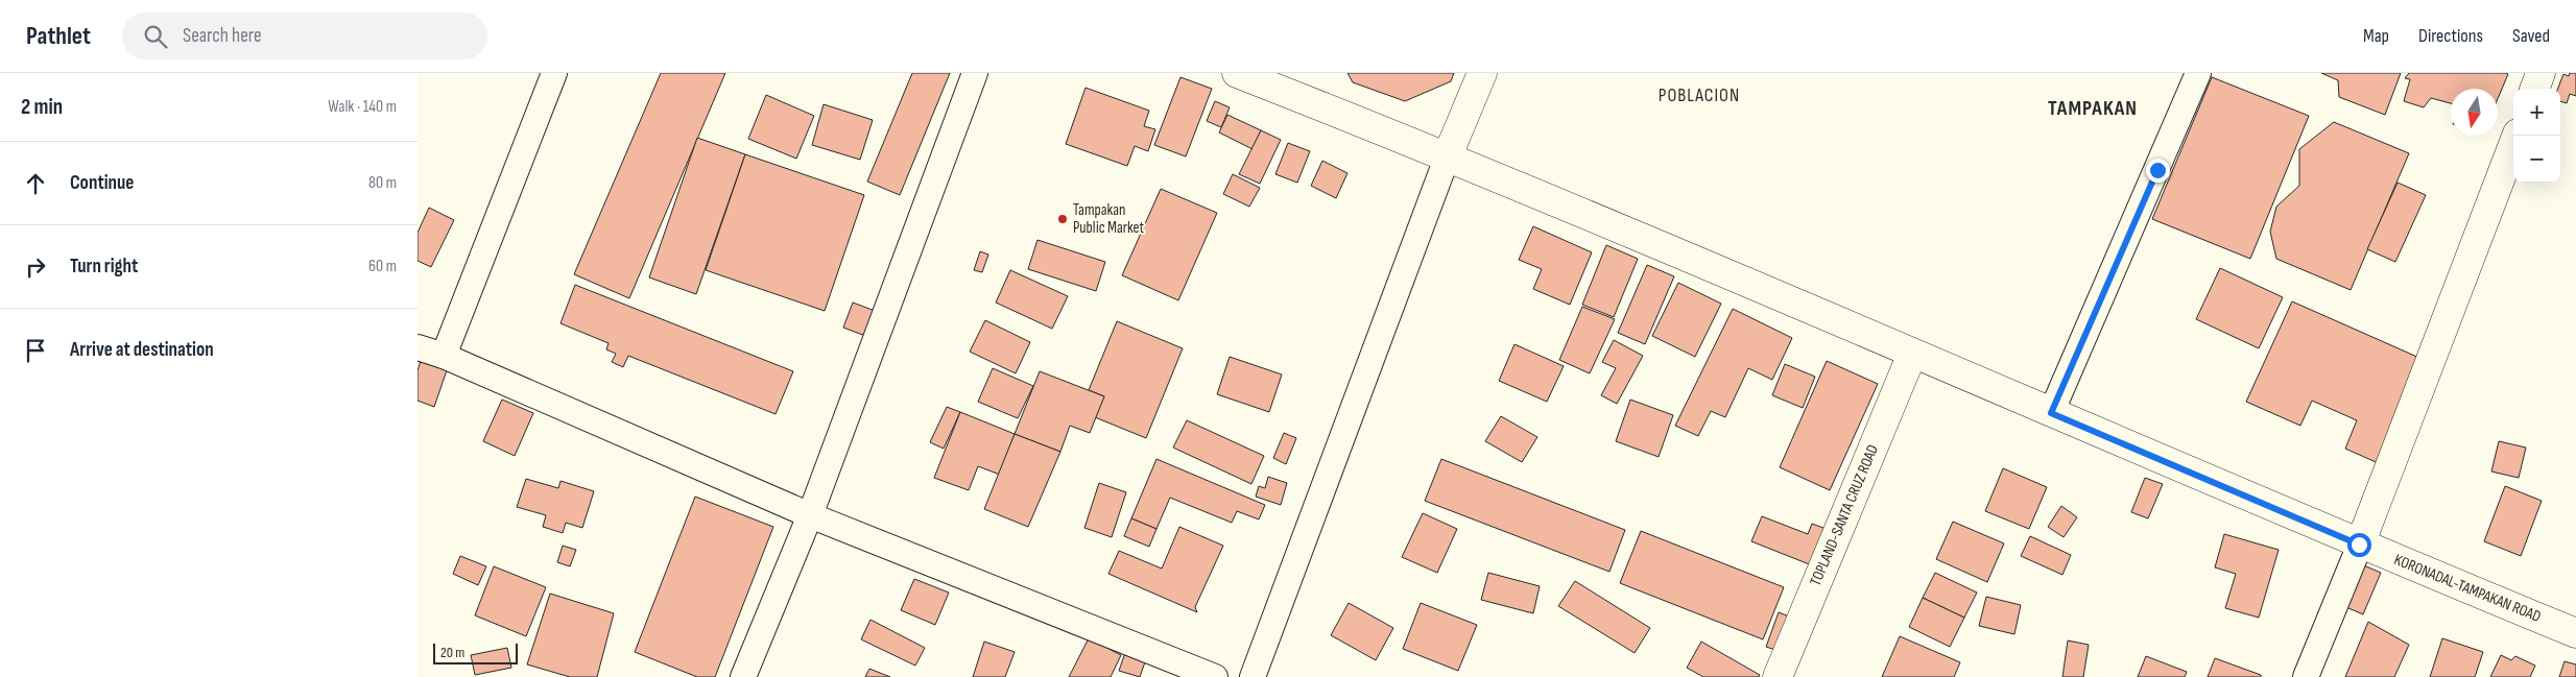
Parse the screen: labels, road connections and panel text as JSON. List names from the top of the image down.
{
  "streets": {
    "main road": ["TOPLAND-SANTA CRUZ ROAD", "KORONADAL-TAMPAKAN ROAD"]
  },
  "crossings": [
    ["TOPLAND-SANTA CRUZ ROAD", "KORONADAL-TAMPAKAN ROAD"]
  ],
  "districts": ["POBLACION", "TAMPAKAN"],
  "places": ["Tampakan Public Market"],
  "scale_bar": "20 m",
  "north": "bottom",
  "page": {
    "header": "Pathlet",
    "search": "Search here",
    "nav": ["Map", "Directions", "Saved"],
    "heading": ["2 min", "Walk · 140 m"],
    "map_buttons": ["+", "−"],
    "list": [
      ["Continue", "80 m"],
      ["Turn right", "60 m"],
      "Arrive at destination"
    ],
    "scale": "20 m"
  }
}
